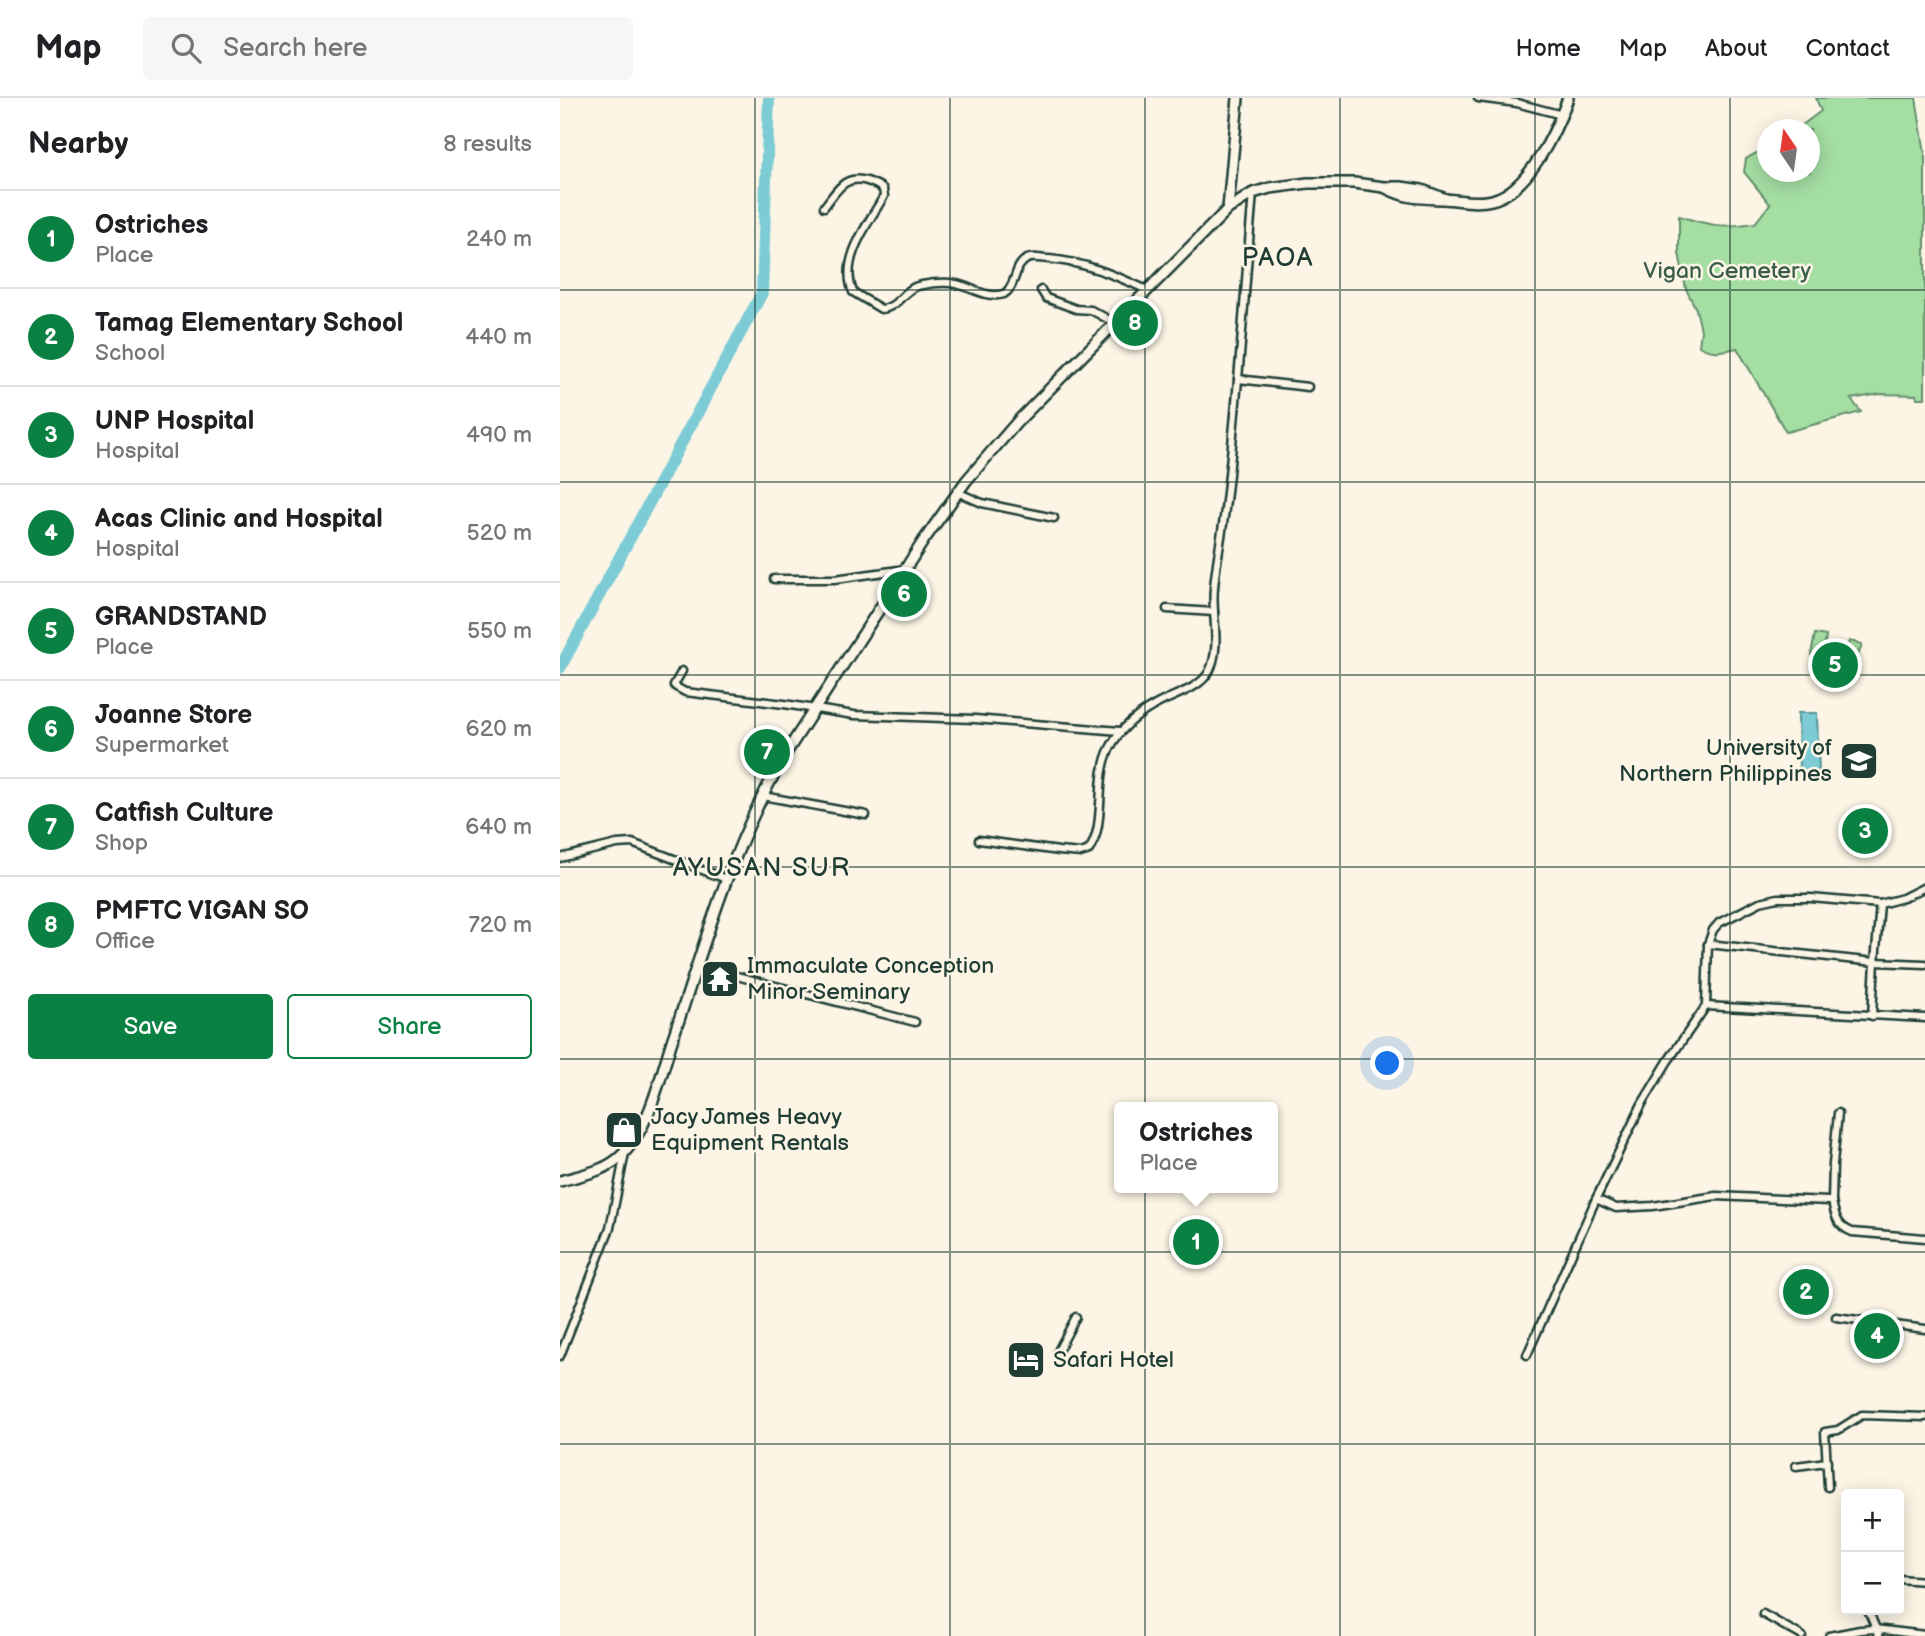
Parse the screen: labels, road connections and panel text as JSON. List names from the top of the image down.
{
  "districts": ["PAOA", "AYUSAN SUR"],
  "parks": ["Vigan Cemetery"],
  "places": {
    "school or university": ["University of Northern Philippines"],
    "temple": ["Immaculate Conception Minor Seminary"],
    "shop": ["Jacy James Heavy Equipment Rentals"],
    "hotel": ["Safari Hotel"]
  },
  "north": "top",
  "page": {
    "header": "Map",
    "search": "Search here",
    "nav": [
      "Home",
      "Map",
      "About",
      "Contact"
    ],
    "heading": ["Nearby", "8 results"],
    "list": [
      {
        "mark": "1",
        "name": "Ostriches",
        "note": "Place",
        "value": "240 m"
      },
      {
        "mark": "2",
        "name": "Tamag Elementary School",
        "note": "School",
        "value": "440 m"
      },
      {
        "mark": "3",
        "name": "UNP Hospital",
        "note": "Hospital",
        "value": "490 m"
      },
      {
        "mark": "4",
        "name": "Acas Clinic and Hospital",
        "note": "Hospital",
        "value": "520 m"
      },
      {
        "mark": "5",
        "name": "GRANDSTAND",
        "note": "Place",
        "value": "550 m"
      },
      {
        "mark": "6",
        "name": "Joanne Store",
        "note": "Supermarket",
        "value": "620 m"
      },
      {
        "mark": "7",
        "name": "Catfish Culture",
        "note": "Shop",
        "value": "640 m"
      },
      {
        "mark": "8",
        "name": "PMFTC VIGAN SO",
        "note": "Office",
        "value": "720 m"
      }
    ],
    "pins": [
      "8",
      "6",
      "5",
      "7",
      "3",
      "1",
      "2",
      "4"
    ],
    "buttons": ["Save", "Share"],
    "popup": ["Ostriches", "Place"],
    "map_buttons": ["+", "−"]
  }
}
